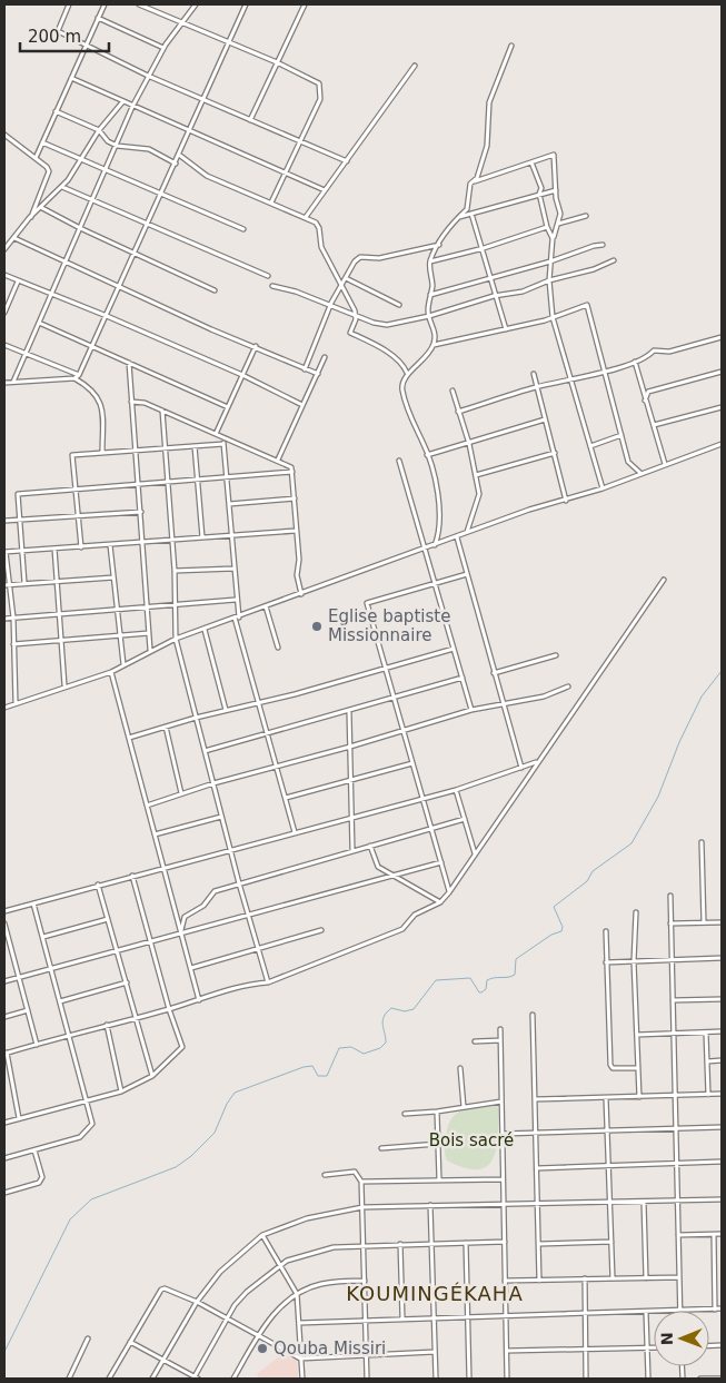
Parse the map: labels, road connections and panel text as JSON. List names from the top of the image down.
{
  "districts": ["KOUMINGÉKAHA"],
  "parks": ["Bois sacré"],
  "places": ["Eglise baptiste Missionnaire", "Qouba Missiri"],
  "scale_bar": "200 m",
  "north": "left"
}
